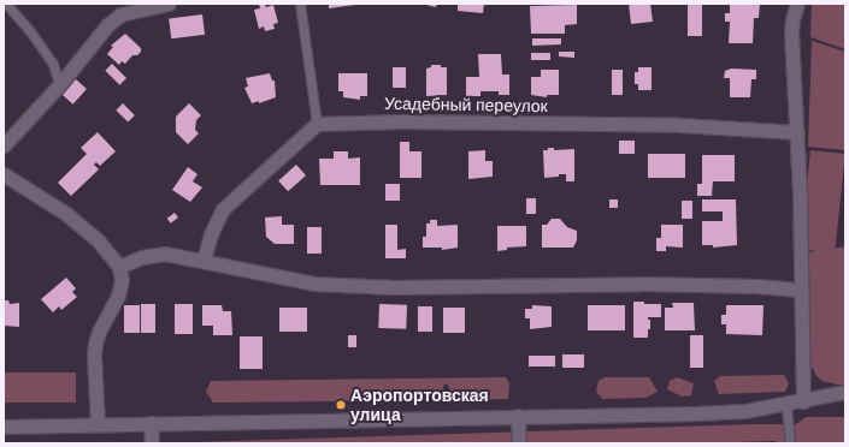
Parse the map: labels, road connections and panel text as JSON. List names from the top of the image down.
{
  "streets": {
    "street": ["Усадебный переулок"]
  },
  "places": ["Аэропортовская улица"]
}
